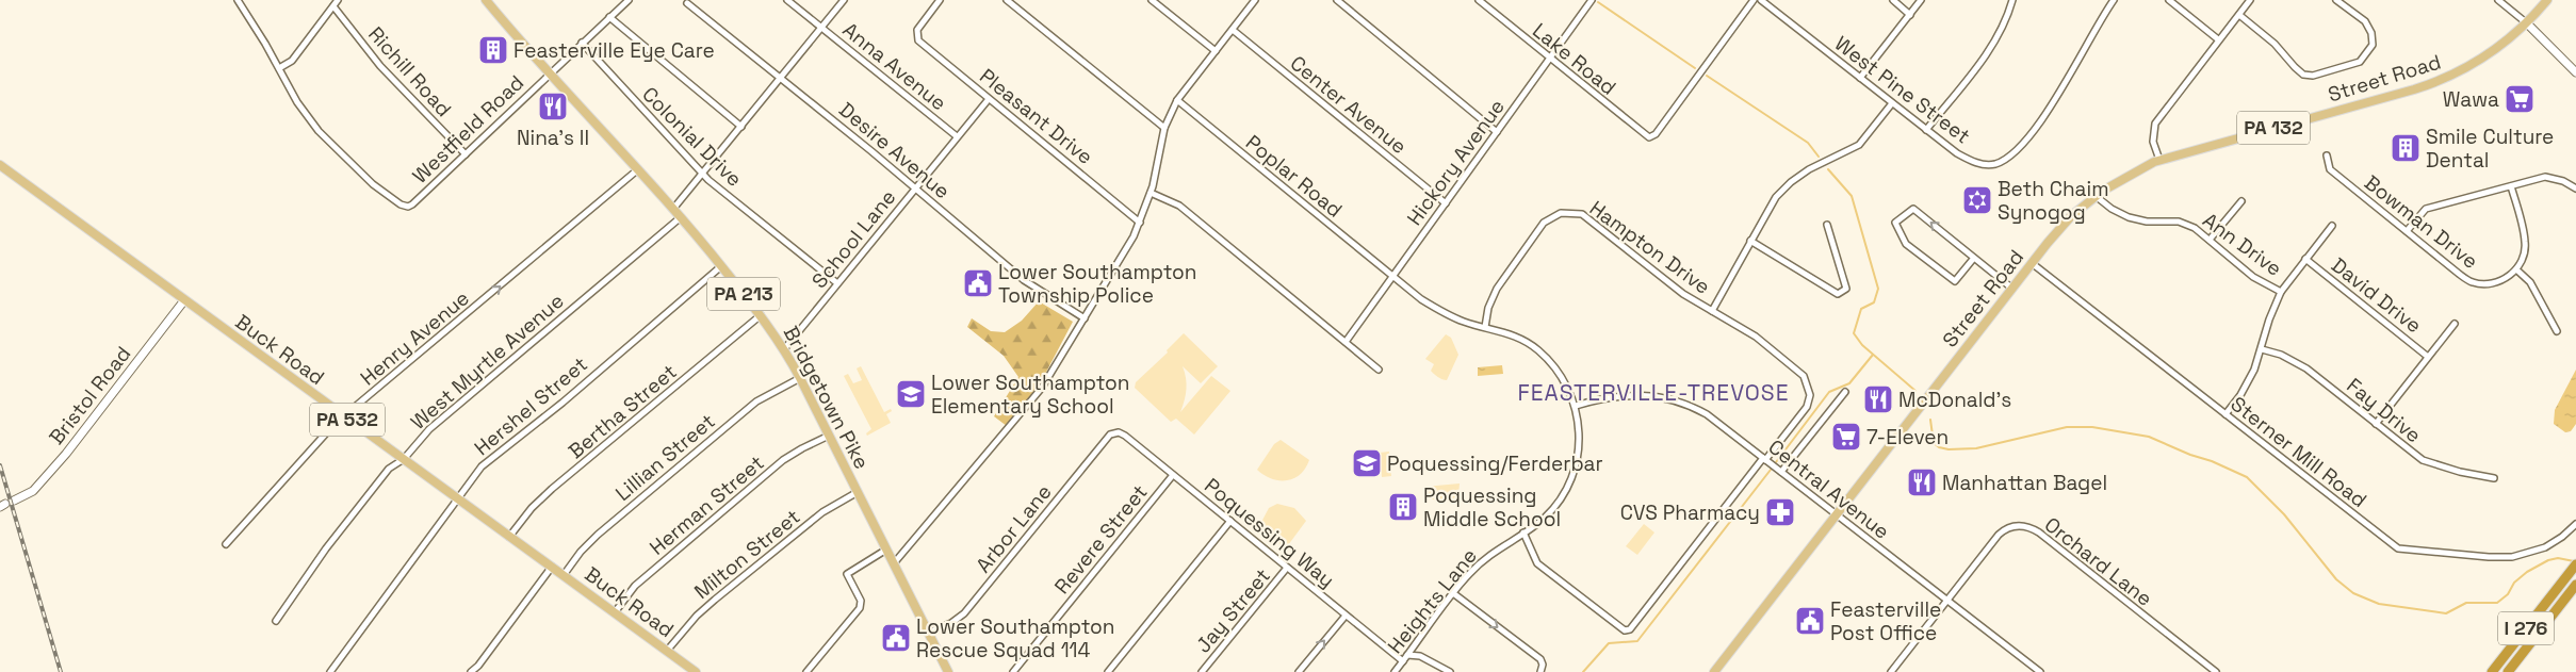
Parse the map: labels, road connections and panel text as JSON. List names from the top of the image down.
{
  "streets": {
    "highway": ["I 276"],
    "main road": [
      "Street Road",
      "PA 132",
      "PA 213",
      "Buck Road",
      "Bristol Road",
      "Bridgetown Pike",
      "PA 532"
    ],
    "street": [
      "Lake Road",
      "Anna Avenue",
      "Richill Road",
      "West Pine Street",
      "Center Avenue",
      "Pleasant Drive",
      "Westfield Road",
      "Colonial Drive",
      "Desire Avenue",
      "Hickory Avenue",
      "Poplar Road",
      "Bowman Drive",
      "School Lane",
      "Ann Drive",
      "Hampton Drive",
      "David Drive",
      "Henry Avenue",
      "West Myrtle Avenue",
      "Hershel Street",
      "Fay Drive",
      "Bertha Street",
      "Sterner Mill Road",
      "Lillian Street",
      "Central Avenue",
      "Herman Street",
      "Arbor Lane",
      "Poquessing Way",
      "Revere Street",
      "Milton Street",
      "Orchard Lane",
      "Heights Lane",
      "Jay Street"
    ]
  },
  "crossings": [
    ["Lake Road", "Hickory Avenue"],
    ["Anna Avenue", "School Lane"],
    ["Richill Road", "Westfield Road"],
    ["Street Road", "Ann Drive"],
    ["Street Road", "Sterner Mill Road"],
    ["Street Road", "Central Avenue"],
    ["Center Avenue", "Hickory Avenue"],
    ["Pleasant Drive", "School Lane"],
    ["Westfield Road", "Colonial Drive"],
    ["Westfield Road", "Bridgetown Pike"],
    ["Colonial Drive", "School Lane"],
    ["Desire Avenue", "School Lane"],
    ["Hickory Avenue", "Poplar Road"],
    ["Hickory Avenue", "Heights Lane"],
    ["Poplar Road", "Heights Lane"],
    ["School Lane", "Bridgetown Pike"],
    ["Hampton Drive", "Central Avenue"],
    ["Hampton Drive", "Heights Lane"],
    ["Henry Avenue", "Buck Road"],
    ["Henry Avenue", "Bridgetown Pike"],
    ["Buck Road", "West Myrtle Avenue"],
    ["Buck Road", "Bristol Road"],
    ["Buck Road", "Hershel Street"],
    ["Buck Road", "Bertha Street"],
    ["Buck Road", "Lillian Street"],
    ["Buck Road", "Herman Street"],
    ["Buck Road", "Milton Street"],
    ["West Myrtle Avenue", "Bridgetown Pike"],
    ["Bridgetown Pike", "Hershel Street"],
    ["Bridgetown Pike", "Bertha Street"],
    ["Bridgetown Pike", "Lillian Street"],
    ["Bridgetown Pike", "Herman Street"],
    ["Bridgetown Pike", "Arbor Lane"],
    ["Bridgetown Pike", "Milton Street"],
    ["Central Avenue", "Orchard Lane"],
    ["Central Avenue", "Heights Lane"],
    ["Arbor Lane", "Poquessing Way"],
    ["Poquessing Way", "Revere Street"],
    ["Poquessing Way", "Heights Lane"],
    ["Poquessing Way", "Jay Street"]
  ],
  "one_way": ["Henry Avenue"],
  "districts": ["FEASTERVILLE-TREVOSE"],
  "places": {
    "building": ["Feasterville Eye Care", "Smile Culture Dental", "Poquessing Middle School"],
    "supermarket": ["Wawa", "7-Eleven"],
    "restaurant": ["Nina's II", "McDonald's", "Manhattan Bagel"],
    "synagogue": ["Beth Chaim Synogog"],
    "public building": ["Lower Southampton Township Police", "Feasterville Post Office", "Lower Southampton Rescue Squad 114"],
    "school or university": ["Lower Southampton Elementary School", "Poquessing/Ferderbar"],
    "pharmacy": ["CVS Pharmacy"]
  }
}
